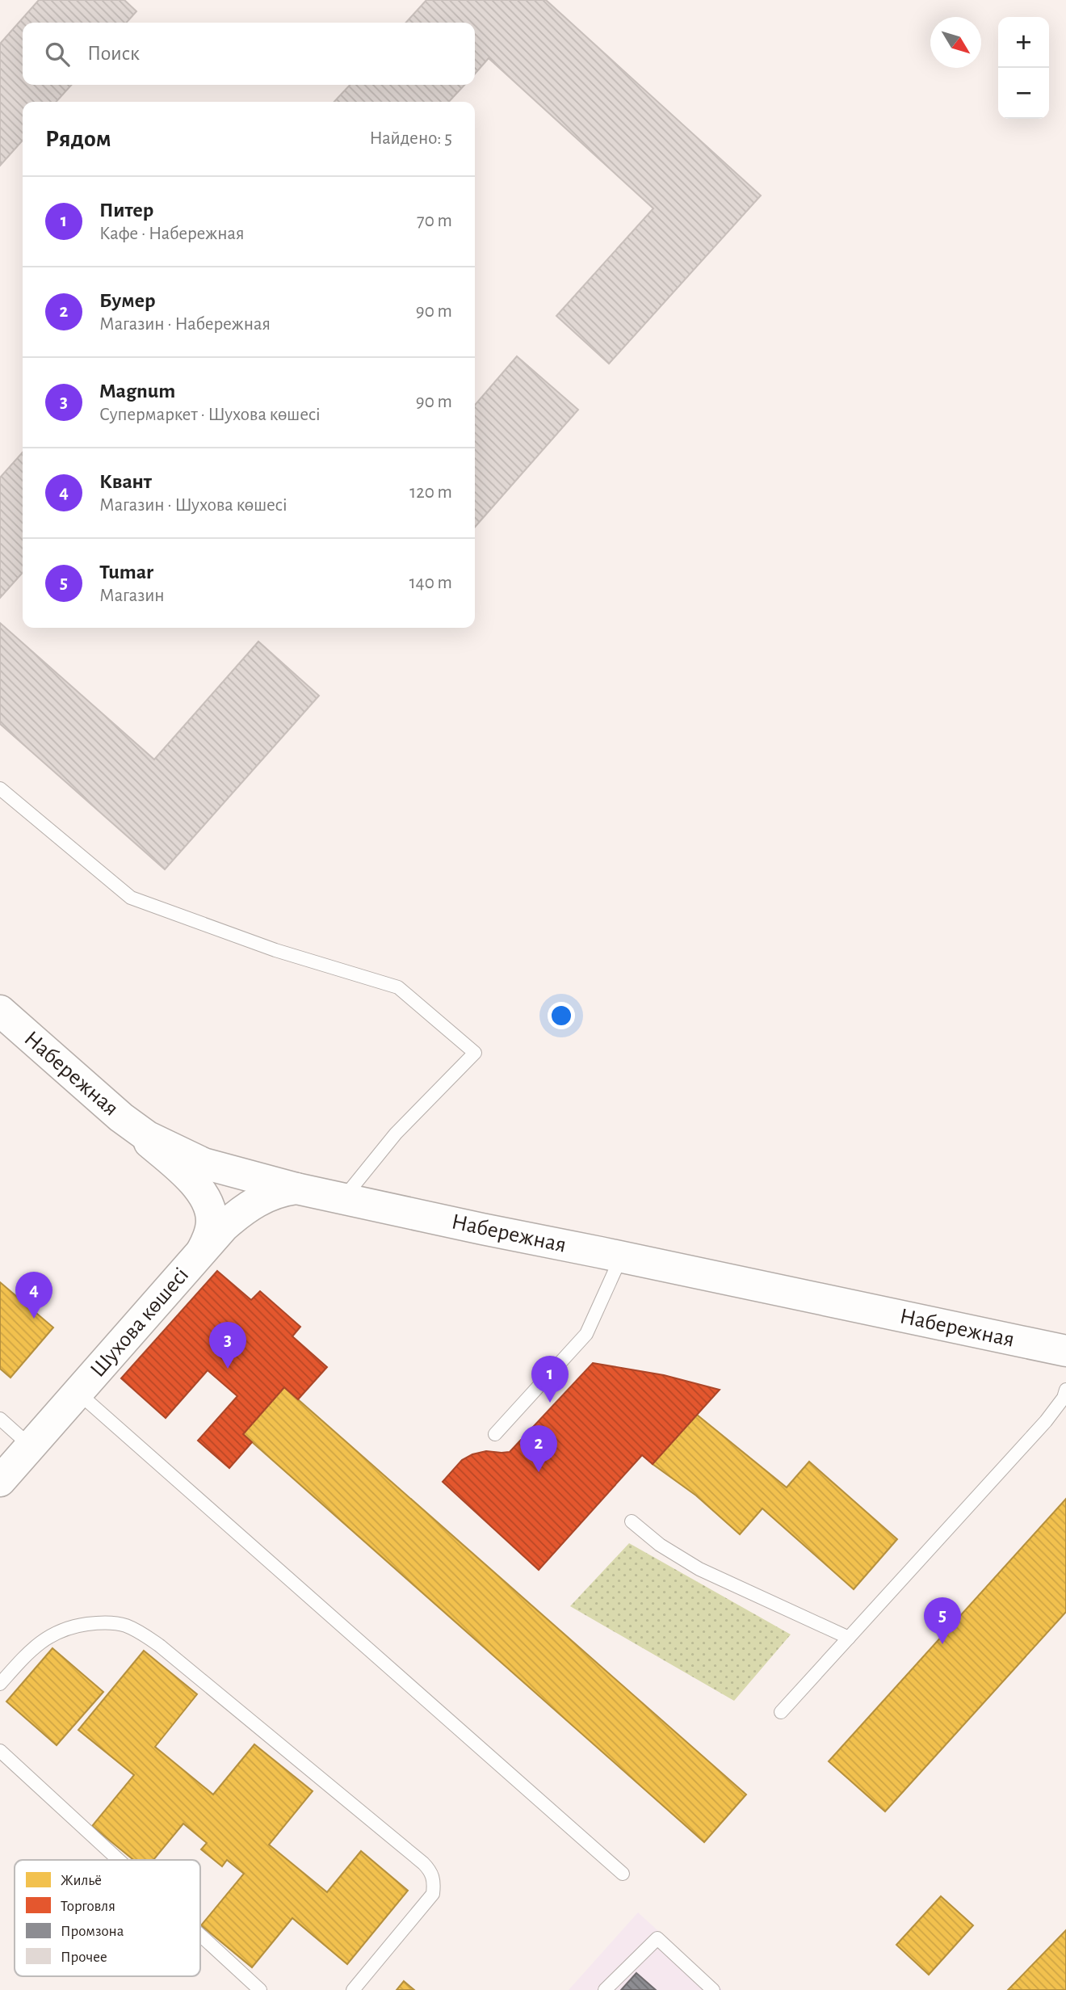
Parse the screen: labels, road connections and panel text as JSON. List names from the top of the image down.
{
  "streets": {
    "main road": ["Набережная", "Шухова көшесі"]
  },
  "crossings": [
    ["Набережная", "Шухова көшесі"]
  ],
  "legend": [
    "Жильё",
    "Торговля",
    "Промзона",
    "Прочее"
  ],
  "north": "bottom right",
  "page": {
    "map_buttons": ["+", "−"],
    "search": "Поиск",
    "heading": ["Рядом", "Найдено: 5"],
    "list": [
      {
        "mark": "1",
        "name": "Питер",
        "note": "Кафе · Набережная",
        "value": "70 m"
      },
      {
        "mark": "2",
        "name": "Бумер",
        "note": "Магазин · Набережная",
        "value": "90 m"
      },
      {
        "mark": "3",
        "name": "Magnum",
        "note": "Супермаркет · Шухова көшесі",
        "value": "90 m"
      },
      {
        "mark": "4",
        "name": "Квант",
        "note": "Магазин · Шухова көшесі",
        "value": "120 m"
      },
      {
        "mark": "5",
        "name": "Tumar",
        "note": "Магазин",
        "value": "140 m"
      }
    ],
    "pins": [
      "4",
      "3",
      "1",
      "2",
      "5"
    ]
  }
}
